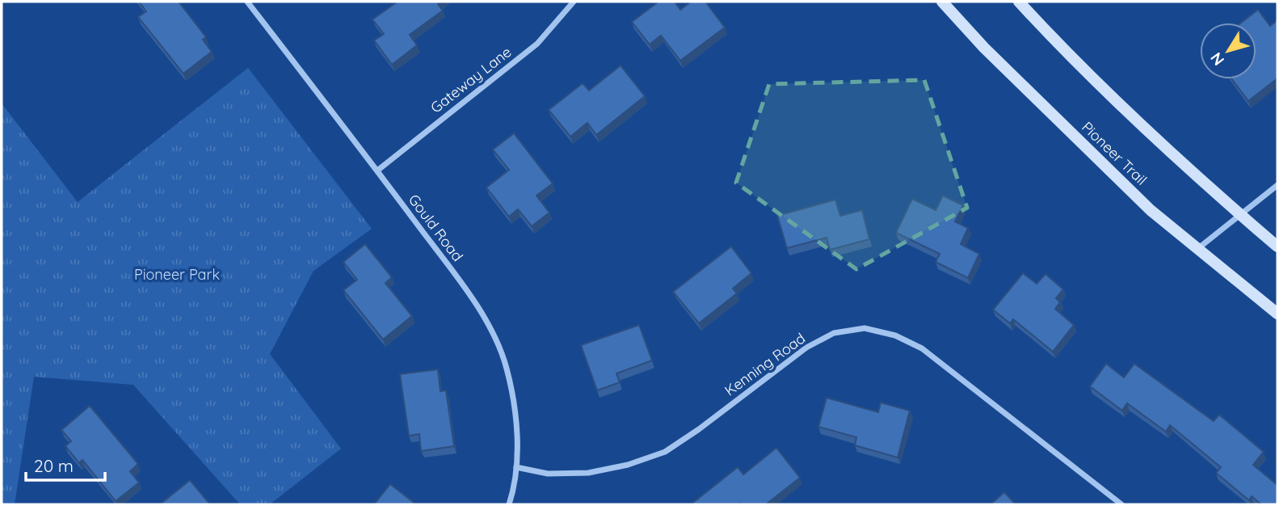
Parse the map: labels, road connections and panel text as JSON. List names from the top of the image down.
{
  "streets": {
    "main road": ["Pioneer Trail"],
    "street": ["Gateway Lane", "Gould Road", "Kenning Road"]
  },
  "crossings": [
    ["Gateway Lane", "Gould Road"],
    ["Gould Road", "Kenning Road"]
  ],
  "parks": ["Pioneer Park"],
  "scale_bar": "20 m",
  "north": "bottom left"
}
